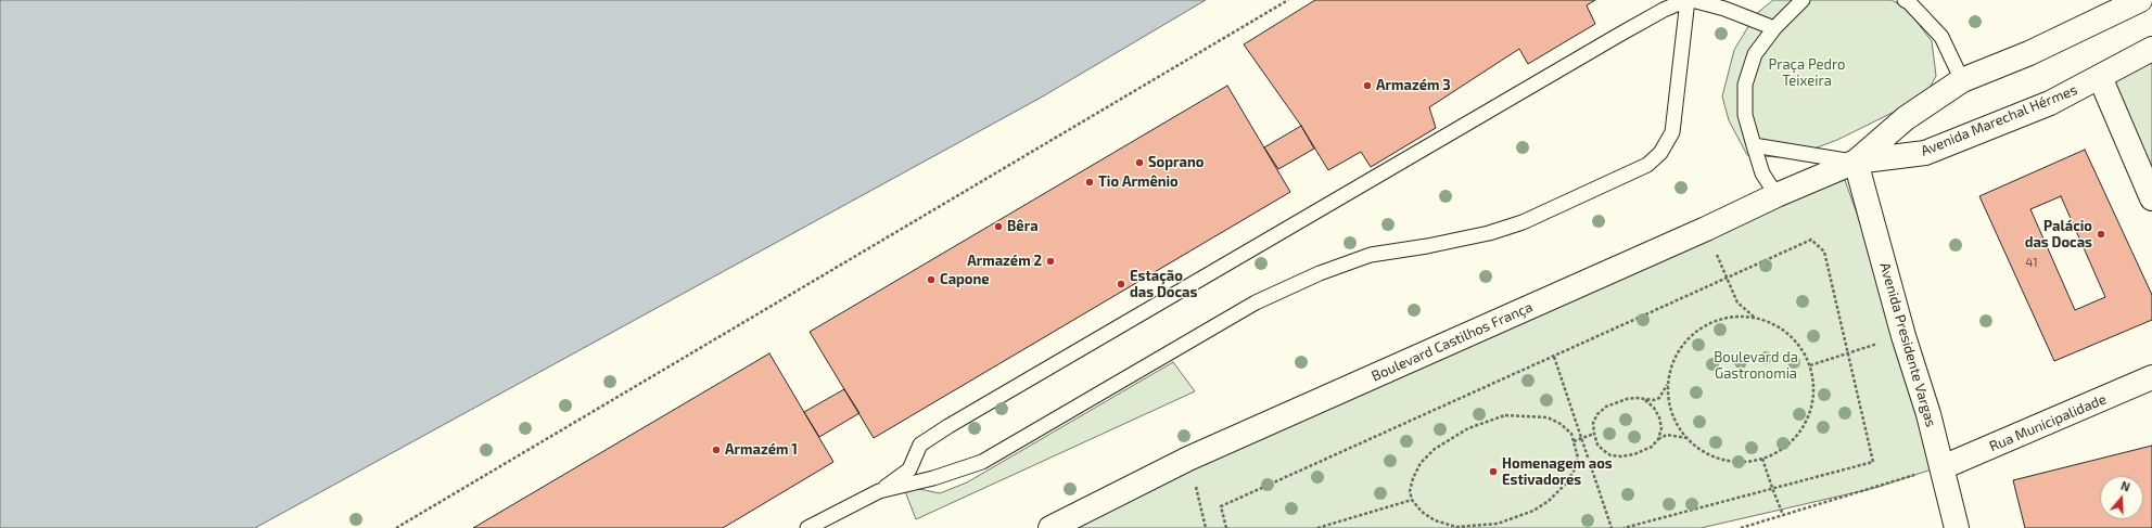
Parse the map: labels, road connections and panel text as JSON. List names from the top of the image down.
{
  "streets": {
    "main road": [
      "Avenida Marechal Hérmes",
      "Boulevard Castilhos França",
      "Avenida Presidente Vargas",
      "Rua Municipalidade"
    ]
  },
  "crossings": [
    ["Avenida Marechal Hérmes", "Boulevard Castilhos França"],
    ["Avenida Marechal Hérmes", "Avenida Presidente Vargas"],
    ["Boulevard Castilhos França", "Avenida Presidente Vargas"],
    ["Avenida Presidente Vargas", "Rua Municipalidade"]
  ],
  "parks": ["Praça Pedro Teixeira", "Boulevard da Gastronomia"],
  "places": [
    "Armazém 3",
    "Soprano",
    "Tio Armênio",
    "Bêra",
    "Palácio das Docas",
    "Armazém 2",
    "Capone",
    "Estação das Docas",
    "Armazém 1",
    "Homenagem aos Estivadores"
  ],
  "house_numbers": ["41"],
  "north": "top"
}
